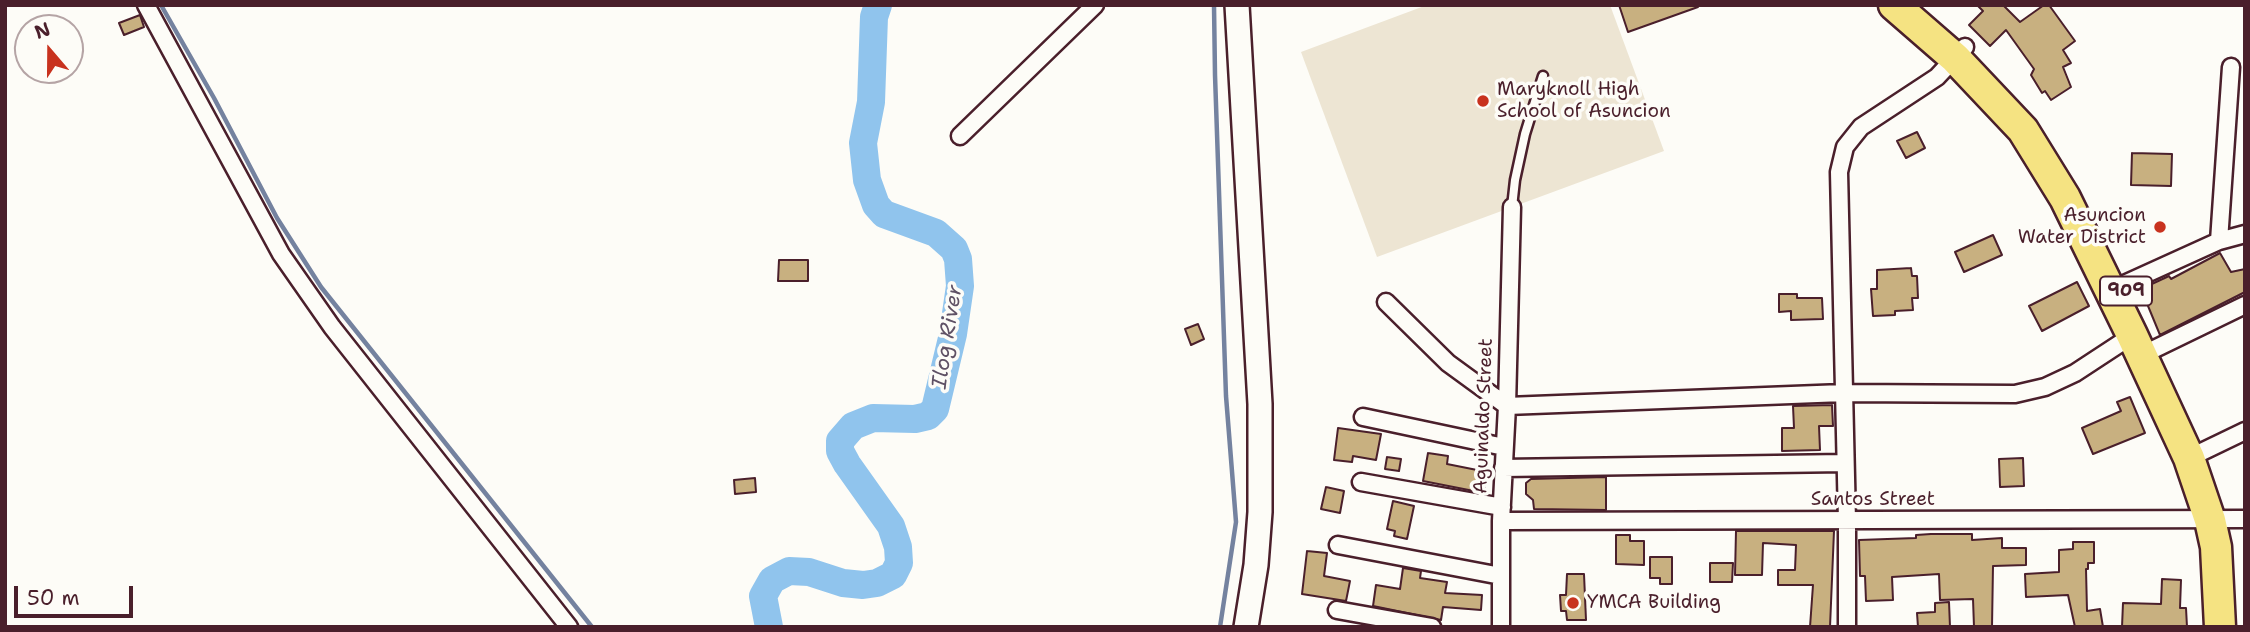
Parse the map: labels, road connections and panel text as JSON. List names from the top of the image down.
{
  "streets": {
    "highway": ["909"],
    "street": ["Aguinaldo Street", "Santos Street"]
  },
  "crossings": [
    ["909", "Santos Street"],
    ["Aguinaldo Street", "Santos Street"]
  ],
  "water": ["Ilog River"],
  "places": ["Maryknoll High School of Asuncion", "Asuncion Water District", "YMCA Building"],
  "scale_bar": "50 m",
  "north": "top"
}
